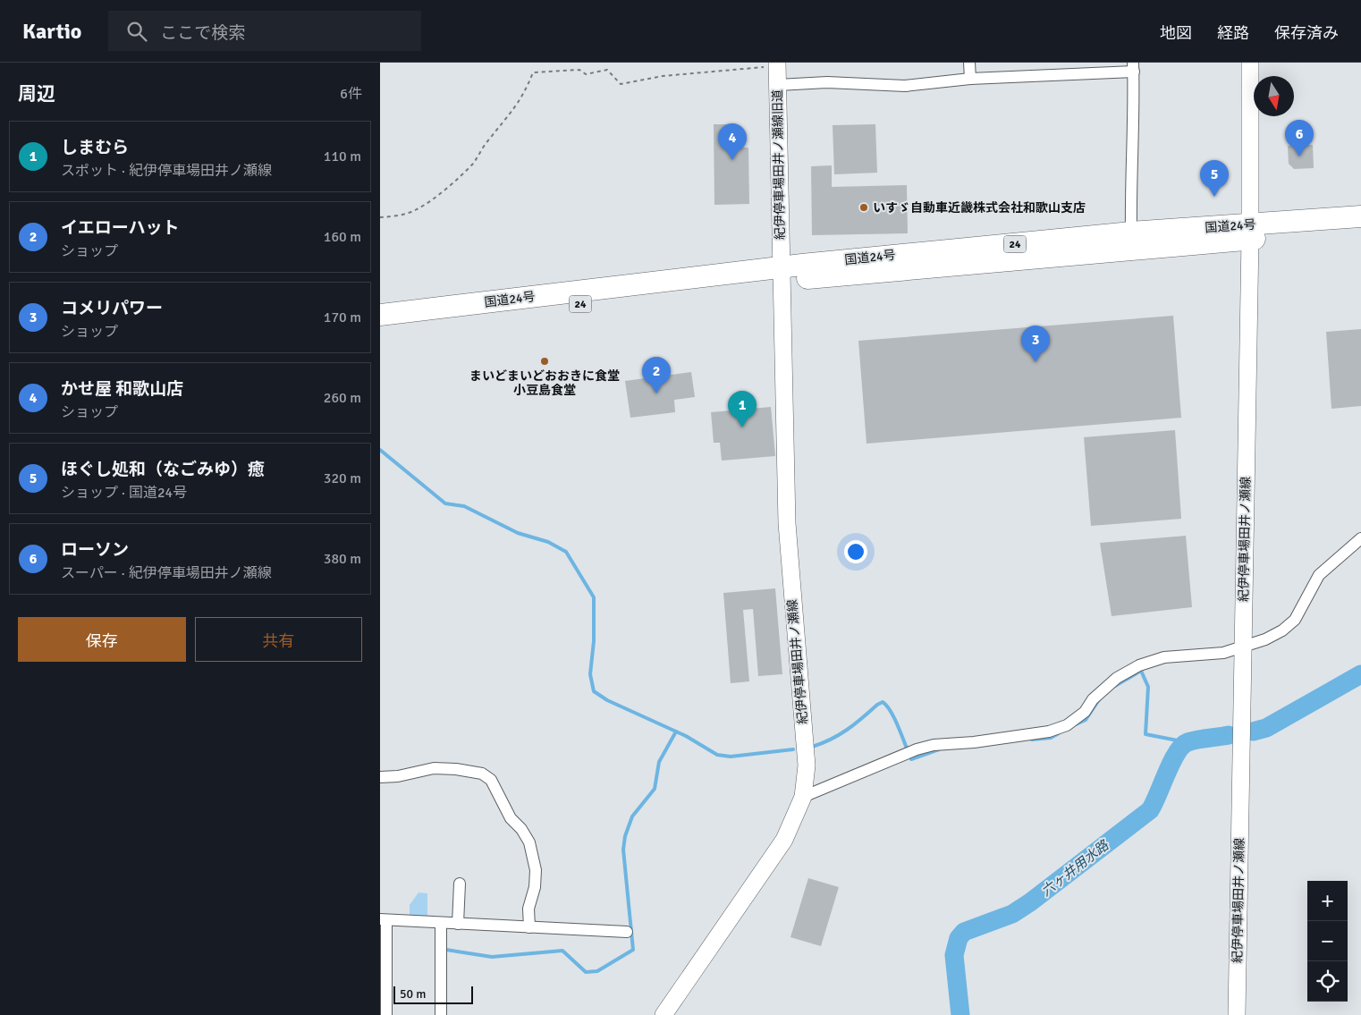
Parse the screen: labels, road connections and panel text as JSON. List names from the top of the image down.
{
  "streets": {
    "highway": ["国道24号", "24"],
    "main road": ["紀伊停車場田井ノ瀬線旧道", "紀伊停車場田井ノ瀬線"]
  },
  "crossings": [
    ["紀伊停車場田井ノ瀬線旧道", "国道24号"],
    ["紀伊停車場田井ノ瀬線旧道", "紀伊停車場田井ノ瀬線"],
    ["国道24号", "紀伊停車場田井ノ瀬線"]
  ],
  "water": ["六ヶ井用水路"],
  "places": ["いすゞ自動車近畿株式会社和歌山支店", "まいどまいどおおきに食堂 小豆島食堂"],
  "scale_bar": "50 m",
  "north": "bottom",
  "page": {
    "header": "Kartio",
    "search": "ここで検索",
    "nav": ["地図", "経路", "保存済み"],
    "heading": ["周辺", "6件"],
    "pins": [
      "6",
      "4",
      "5",
      "3",
      "2",
      "1"
    ],
    "list": [
      {
        "mark": "1",
        "name": "しまむら",
        "note": "スポット · 紀伊停車場田井ノ瀬線",
        "value": "110 m"
      },
      {
        "mark": "2",
        "name": "イエローハット",
        "note": "ショップ",
        "value": "160 m"
      },
      {
        "mark": "3",
        "name": "コメリパワー",
        "note": "ショップ",
        "value": "170 m"
      },
      {
        "mark": "4",
        "name": "かせ屋 和歌山店",
        "note": "ショップ",
        "value": "260 m"
      },
      {
        "mark": "5",
        "name": "ほぐし処和（なごみゆ）癒",
        "note": "ショップ · 国道24号",
        "value": "320 m"
      },
      {
        "mark": "6",
        "name": "ローソン",
        "note": "スーパー · 紀伊停車場田井ノ瀬線",
        "value": "380 m"
      }
    ],
    "buttons": ["保存", "共有"],
    "map_buttons": ["+", "−"],
    "scale": "50 m"
  }
}
